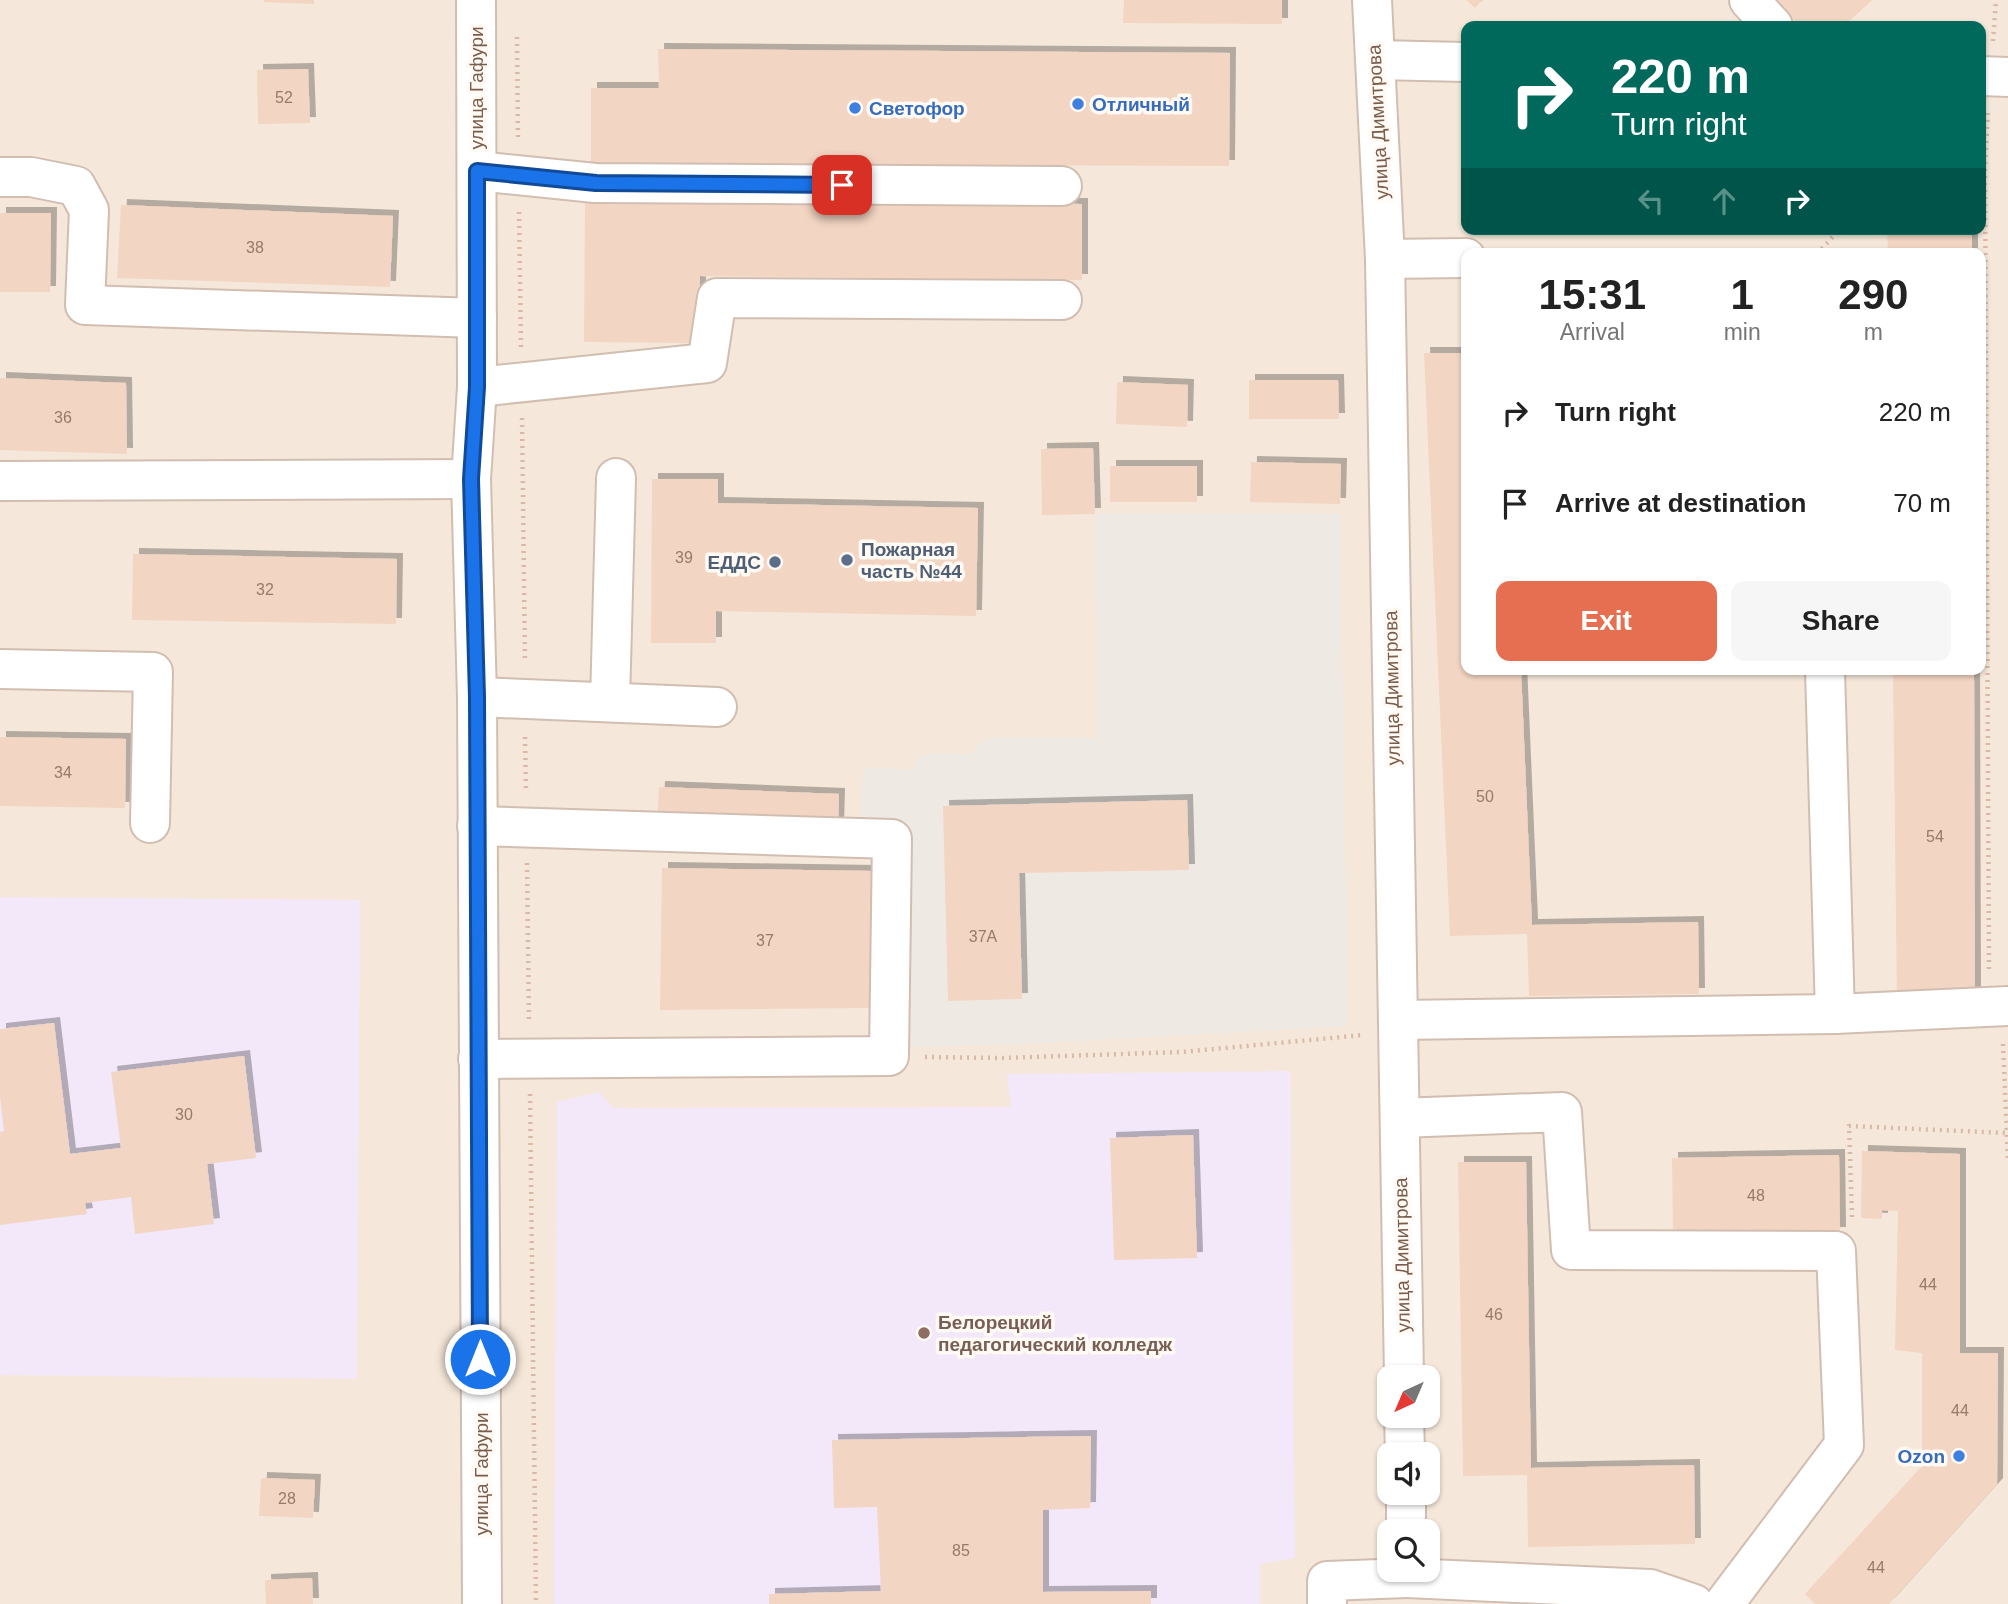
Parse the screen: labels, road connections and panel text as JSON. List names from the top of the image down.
{
  "streets": {
    "street": ["улица Гафури", "улица Димитрова"]
  },
  "places": [
    "Отличный",
    "Светофор",
    "Пожарная часть №44",
    "ЕДДС",
    "Белорецкий педагогический колледж",
    "Ozon"
  ],
  "house_numbers": [
    "52",
    "38",
    "36",
    "39",
    "32",
    "34",
    "50",
    "54",
    "37А",
    "37",
    "30",
    "48",
    "44",
    "46",
    "44",
    "28",
    "85",
    "44"
  ],
  "north": "bottom left",
  "page": {
    "turn": ["220 m", "Turn right"],
    "eta": [
      "15:31",
      "Arrival",
      "1",
      "min",
      "290",
      "m"
    ],
    "list": [
      {
        "name": "Turn right",
        "value": "220 m"
      },
      {
        "name": "Arrive at destination",
        "value": "70 m"
      }
    ],
    "buttons": ["Exit", "Share"]
  }
}
